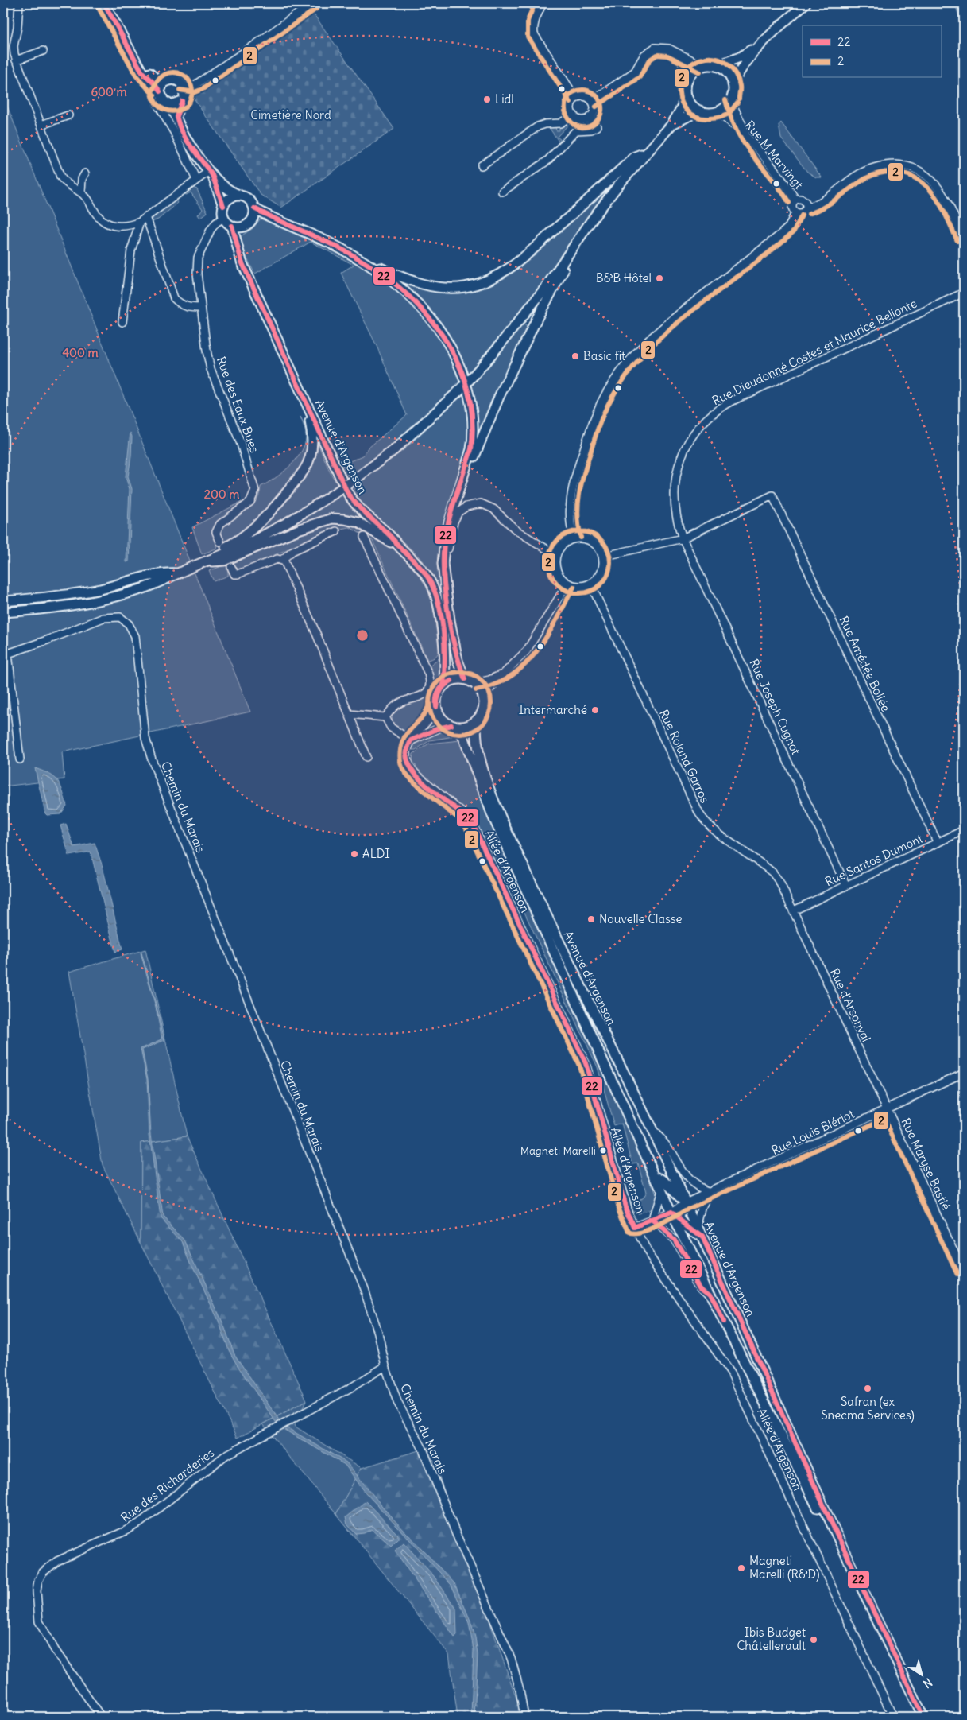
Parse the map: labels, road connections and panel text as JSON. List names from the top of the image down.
{
  "streets": {
    "main road": ["Avenue d'Argenson"],
    "street": [
      "Rue M Marvingt",
      "Rue Dieudonné Costes et Maurice Bellonte",
      "Rue des Eaux Bues",
      "Rue Amédée Bollée",
      "Rue Joseph Cugnot",
      "Rue Roland Garros",
      "Chemin du Marais",
      "Rue Santos Dumont",
      "Allée d’Argenson",
      "Rue d'Arsonval",
      "Rue Louis Blériot",
      "Rue Maryse Bastié",
      "Rue des Richarderies"
    ]
  },
  "crossings": [
    ["Rue Dieudonné Costes et Maurice Bellonte", "Rue Amédée Bollée"],
    ["Rue Dieudonné Costes et Maurice Bellonte", "Rue Joseph Cugnot"],
    ["Rue des Eaux Bues", "Avenue d'Argenson"],
    ["Avenue d'Argenson", "Rue Louis Blériot"],
    ["Rue Amédée Bollée", "Rue Joseph Cugnot"],
    ["Rue Amédée Bollée", "Rue Santos Dumont"],
    ["Rue Joseph Cugnot", "Rue Santos Dumont"],
    ["Rue Roland Garros", "Rue Santos Dumont"],
    ["Rue Roland Garros", "Rue d'Arsonval"],
    ["Chemin du Marais", "Rue des Richarderies"],
    ["Rue Santos Dumont", "Rue d'Arsonval"],
    ["Allée d’Argenson", "Rue Louis Blériot"],
    ["Rue d'Arsonval", "Rue Louis Blériot"],
    ["Rue d'Arsonval", "Rue Maryse Bastié"],
    ["Rue Louis Blériot", "Rue Maryse Bastié"]
  ],
  "parks": ["Cimetière Nord"],
  "places": [
    "Lidl",
    "B&B Hôtel",
    "Basic fit",
    "Intermarché",
    "ALDI",
    "Nouvelle Classe",
    "Magneti Marelli",
    "Safran (ex Snecma Services)",
    "Magneti Marelli (R&D)",
    "Ibis Budget Châtellerault"
  ],
  "lines": ["transit line 22", "transit line 2"],
  "legend": ["22", "2"],
  "north": "bottom right",
  "rings": ["600 m", "400 m", "200 m"]
}
